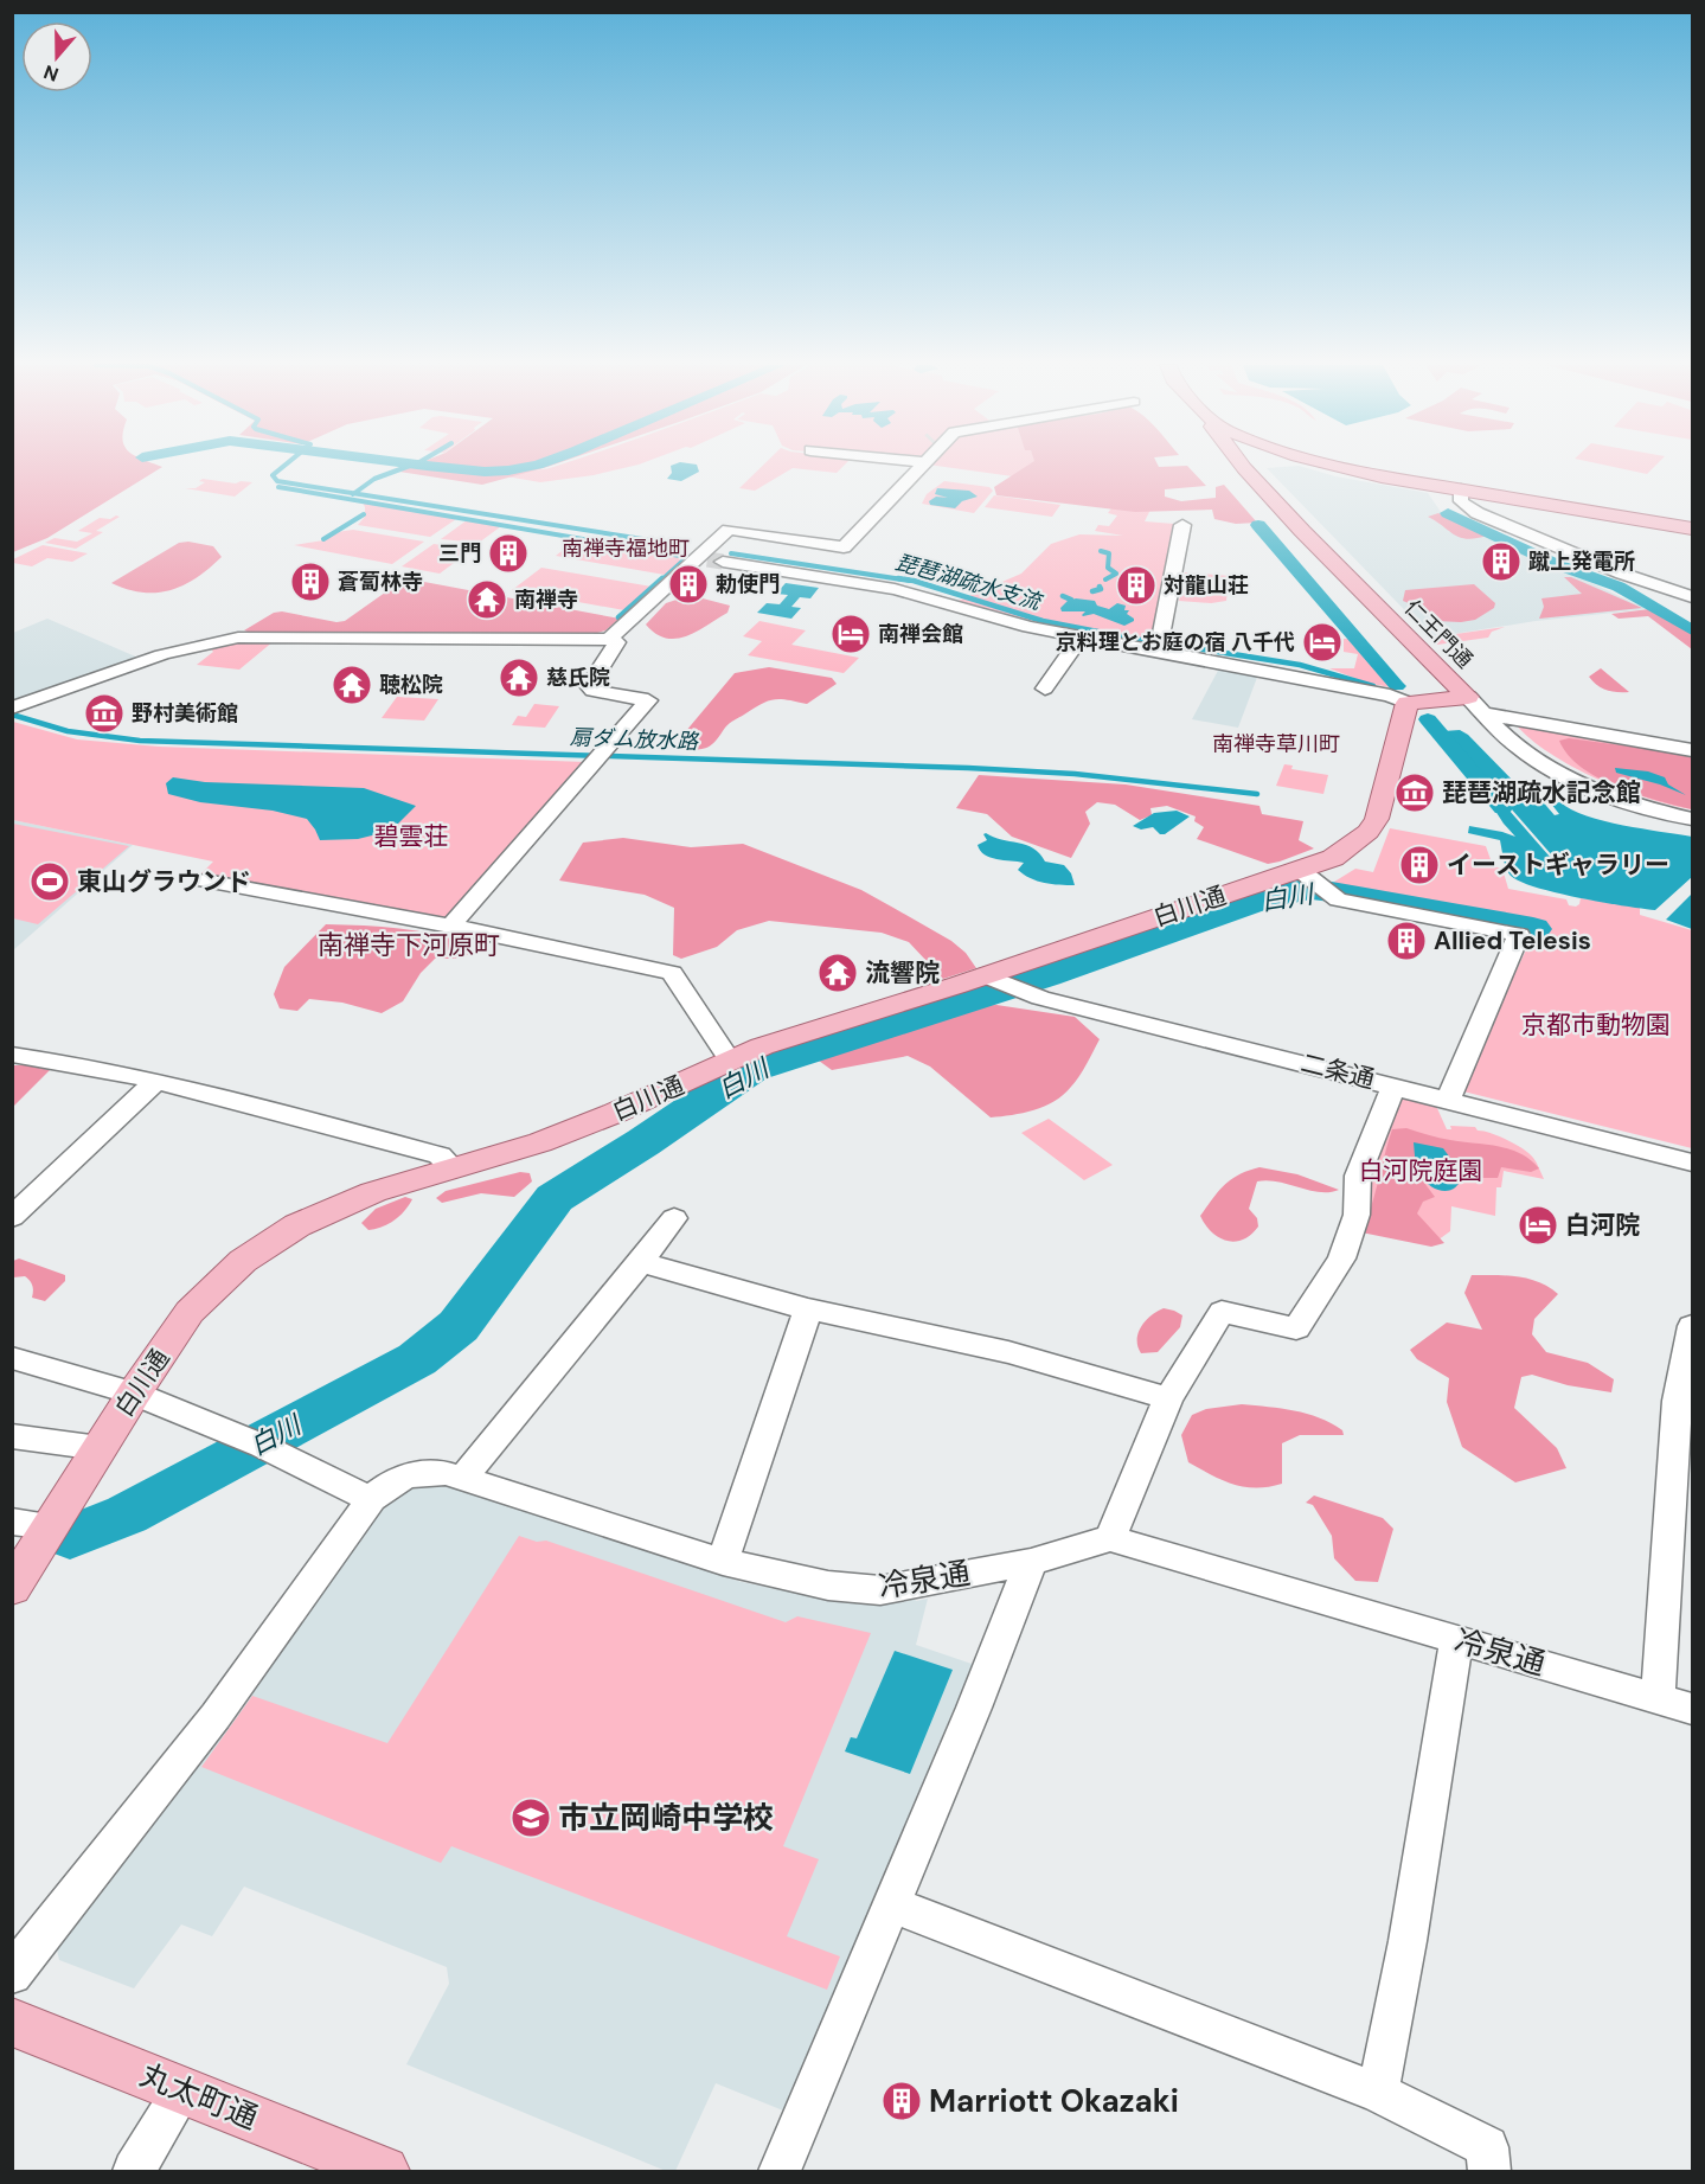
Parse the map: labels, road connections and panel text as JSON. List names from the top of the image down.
{
  "streets": {
    "main road": ["仁王門通", "白川通", "丸太町通"],
    "street": ["二条通", "冷泉通"]
  },
  "crossings": [
    ["白川通", "二条通"]
  ],
  "districts": ["南禅寺福地町", "南禅寺草川町", "南禅寺下河原町"],
  "water": ["琵琶湖疏水支流", "扇ダム放水路", "白川"],
  "parks": ["碧雲荘", "京都市動物園", "白河院庭園"],
  "places": {
    "building": [
      "三門",
      "蹴上発電所",
      "蒼蔔林寺",
      "勅使門",
      "対龍山荘",
      "イーストギャラリー",
      "Allied Telesis",
      "Marriott Okazaki"
    ],
    "temple": [
      "南禅寺",
      "慈氏院",
      "聴松院",
      "流響院"
    ],
    "hotel": ["南禅会館", "京料理とお庭の宿 八千代", "白河院"],
    "museum": ["野村美術館", "琵琶湖疏水記念館"],
    "sports": ["東山グラウンド"],
    "school or university": ["市立岡崎中学校"]
  },
  "north": "bottom"
}
